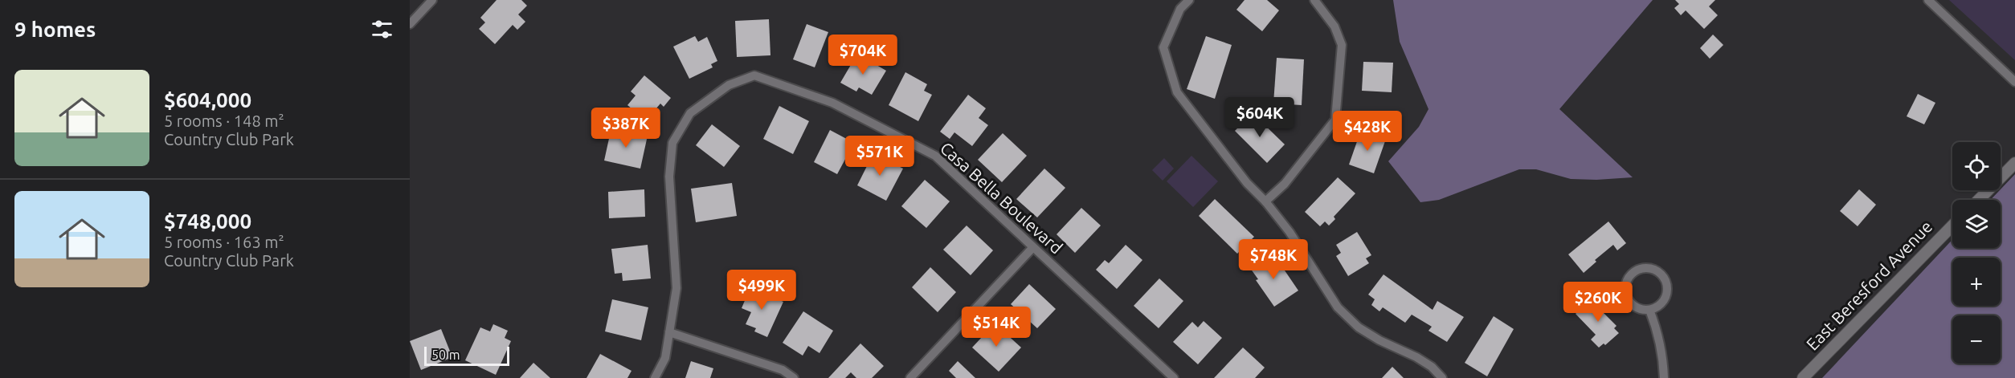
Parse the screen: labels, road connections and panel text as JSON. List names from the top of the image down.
{
  "streets": {
    "street": ["Casa Bella Boulevard", "East Beresford Avenue"]
  },
  "scale_bar": "50 m",
  "page": {
    "heading": "9 homes",
    "price": [
      "$704K",
      "$604K",
      "$387K",
      "$428K",
      "$571K",
      "$748K",
      "$499K",
      "$260K",
      "$514K"
    ],
    "list": [
      {
        "name": "$604,000",
        "note": "5 rooms · 148 m² · Country Club Park"
      },
      {
        "name": "$748,000",
        "note": "5 rooms · 163 m² · Country Club Park"
      }
    ],
    "map_buttons": ["+", "−"],
    "scale": "50 m"
  }
}
